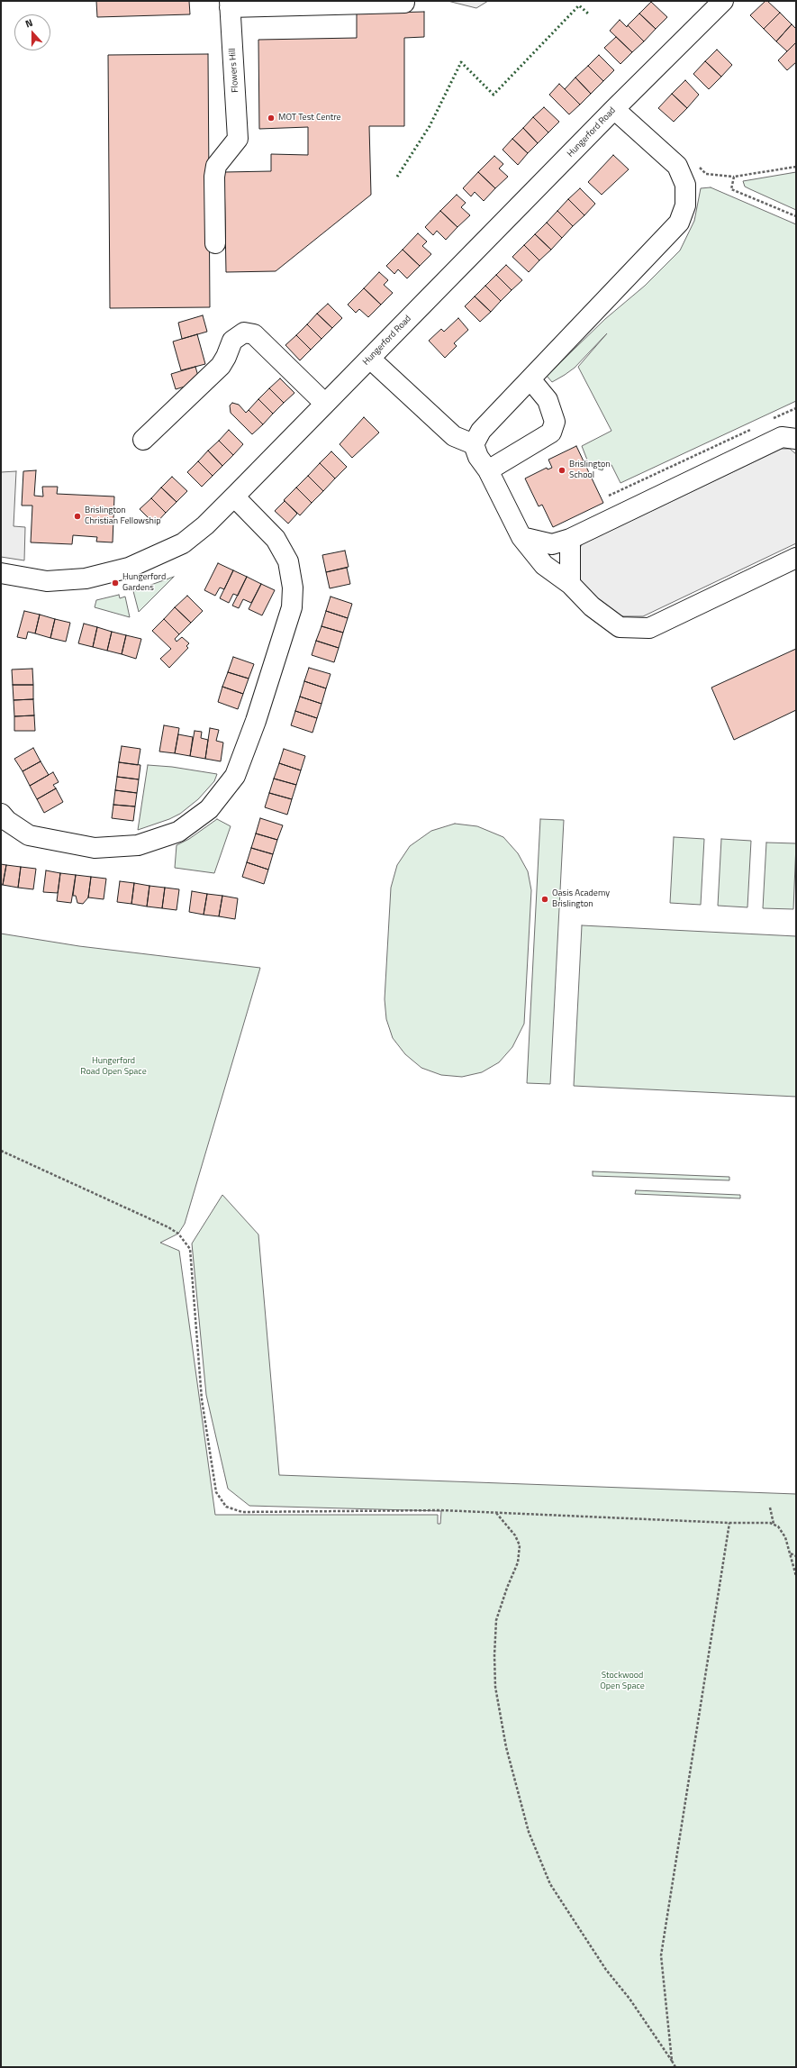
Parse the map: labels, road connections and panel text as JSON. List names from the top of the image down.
{
  "streets": {
    "street": ["Flowers Hill", "Hungerford Road"]
  },
  "parks": ["Hungerford Road Open Space", "Stockwood Open Space"],
  "places": [
    "MOT Test Centre",
    "Brislington School",
    "Brislington Christian Fellowship",
    "Hungerford Gardens",
    "Oasis Academy Brislington"
  ],
  "north": "top"
}
